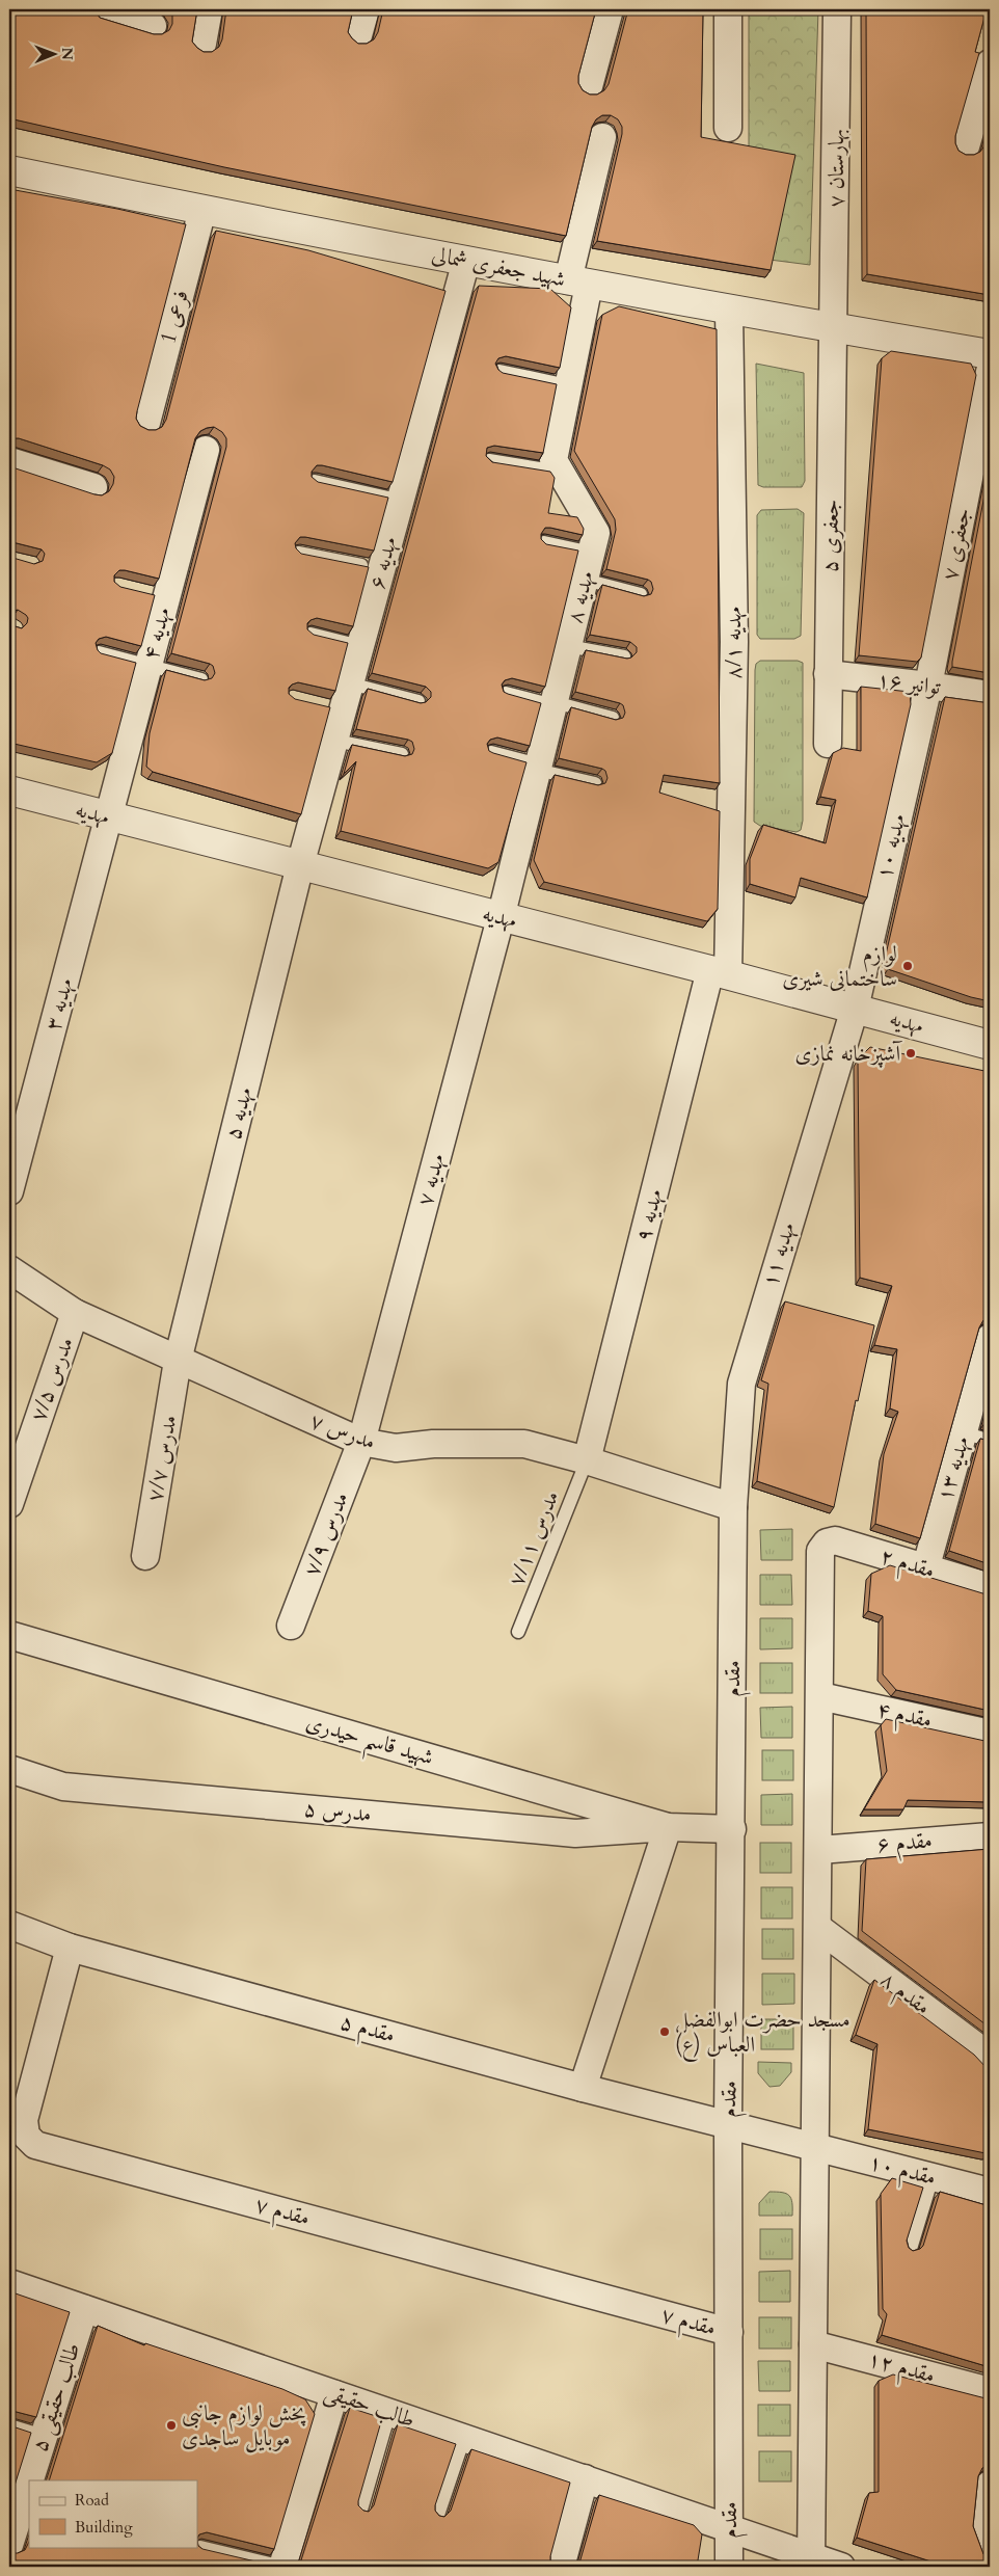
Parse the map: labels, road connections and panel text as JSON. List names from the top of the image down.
{
  "streets": {
    "street": [
      "بهارستان ۷",
      "شهید جعفری شمالی",
      "فرعی 1",
      "جعفری ۵",
      "جعفری ۷",
      "مهدیه ۶",
      "مهدیه ۸",
      "مهدیه ۴",
      "مهدیه ۸/۱",
      "توانیر ۱۶",
      "مهدیه",
      "مهدیه ۱۰",
      "مهدیه ۳",
      "مهدیه ۵",
      "مهدیه ۷",
      "مهدیه ۹",
      "مهدیه ۱۱",
      "مدرس ۷/۵",
      "مدرس ۷",
      "مدرس ۷/۷",
      "مهدیه ۱۳",
      "مدرس ۷/۹",
      "مقدم ۲",
      "مقدم",
      "مقدم ۴",
      "شهید قاسم حیدری",
      "مدرس ۵",
      "مقدم ۶",
      "مقدم ۸",
      "مقدم ۵",
      "مقدم ۱۰",
      "مقدم ۷",
      "مقدم ۱۲",
      "طالب حقیقی ۵",
      "طالب حقیقی"
    ],
    "lane": ["مدرس ۷/۱۱"]
  },
  "crossings": [
    ["بهارستان ۷", "شهید جعفری شمالی"],
    ["بهارستان ۷", "جعفری ۵"],
    ["شهید جعفری شمالی", "فرعی 1"],
    ["شهید جعفری شمالی", "جعفری ۵"],
    ["شهید جعفری شمالی", "مهدیه ۶"],
    ["شهید جعفری شمالی", "مهدیه ۸"],
    ["شهید جعفری شمالی", "مهدیه ۸/۱"],
    ["جعفری ۵", "توانیر ۱۶"],
    ["جعفری ۷", "توانیر ۱۶"],
    ["جعفری ۷", "مهدیه ۱۰"],
    ["مهدیه ۶", "مهدیه"],
    ["مهدیه ۶", "مهدیه ۵"],
    ["مهدیه ۸", "مهدیه"],
    ["مهدیه ۸", "مهدیه ۷"],
    ["مهدیه ۴", "مهدیه"],
    ["مهدیه ۴", "مهدیه ۳"],
    ["مهدیه ۸/۱", "مهدیه"],
    ["مهدیه ۸/۱", "مهدیه ۹"],
    ["توانیر ۱۶", "مهدیه ۱۰"],
    ["مهدیه", "مهدیه ۱۰"],
    ["مهدیه", "مهدیه ۳"],
    ["مهدیه", "مهدیه ۵"],
    ["مهدیه", "مهدیه ۷"],
    ["مهدیه", "مهدیه ۹"],
    ["مهدیه", "مهدیه ۱۱"],
    ["مهدیه ۱۰", "مهدیه ۱۱"],
    ["مهدیه ۵", "مدرس ۷"],
    ["مهدیه ۵", "مدرس ۷/۷"],
    ["مهدیه ۷", "مدرس ۷"],
    ["مهدیه ۷", "مدرس ۷/۹"],
    ["مهدیه ۹", "مدرس ۷"],
    ["مهدیه ۹", "مدرس ۷/۱۱"],
    ["مهدیه ۱۱", "مدرس ۷"],
    ["مهدیه ۱۱", "مقدم"],
    ["مدرس ۷/۵", "مدرس ۷"],
    ["مدرس ۷", "مدرس ۷/۷"],
    ["مدرس ۷", "مدرس ۷/۹"],
    ["مدرس ۷", "مدرس ۷/۱۱"],
    ["مدرس ۷", "مقدم"],
    ["مهدیه ۱۳", "مقدم ۲"],
    ["مقدم ۲", "مقدم ۴"],
    ["مقدم", "شهید قاسم حیدری"],
    ["مقدم", "مقدم ۵"],
    ["مقدم", "مقدم ۱۰"],
    ["مقدم", "مقدم ۷"],
    ["مقدم", "طالب حقیقی"],
    ["شهید قاسم حیدری", "مدرس ۵"],
    ["مقدم ۵", "مقدم ۱۰"],
    ["مقدم ۵", "مقدم ۷"],
    ["طالب حقیقی ۵", "طالب حقیقی"]
  ],
  "places": [
    "لوازم ساختمانی شیری",
    "آشپزخانه نمازی",
    "مسجد حضرت ابوالفضل العباس (ع)",
    "پخش لوازم جانبی موبایل ساجدی"
  ],
  "legend": ["Road", "Building"],
  "north": "right"
}
